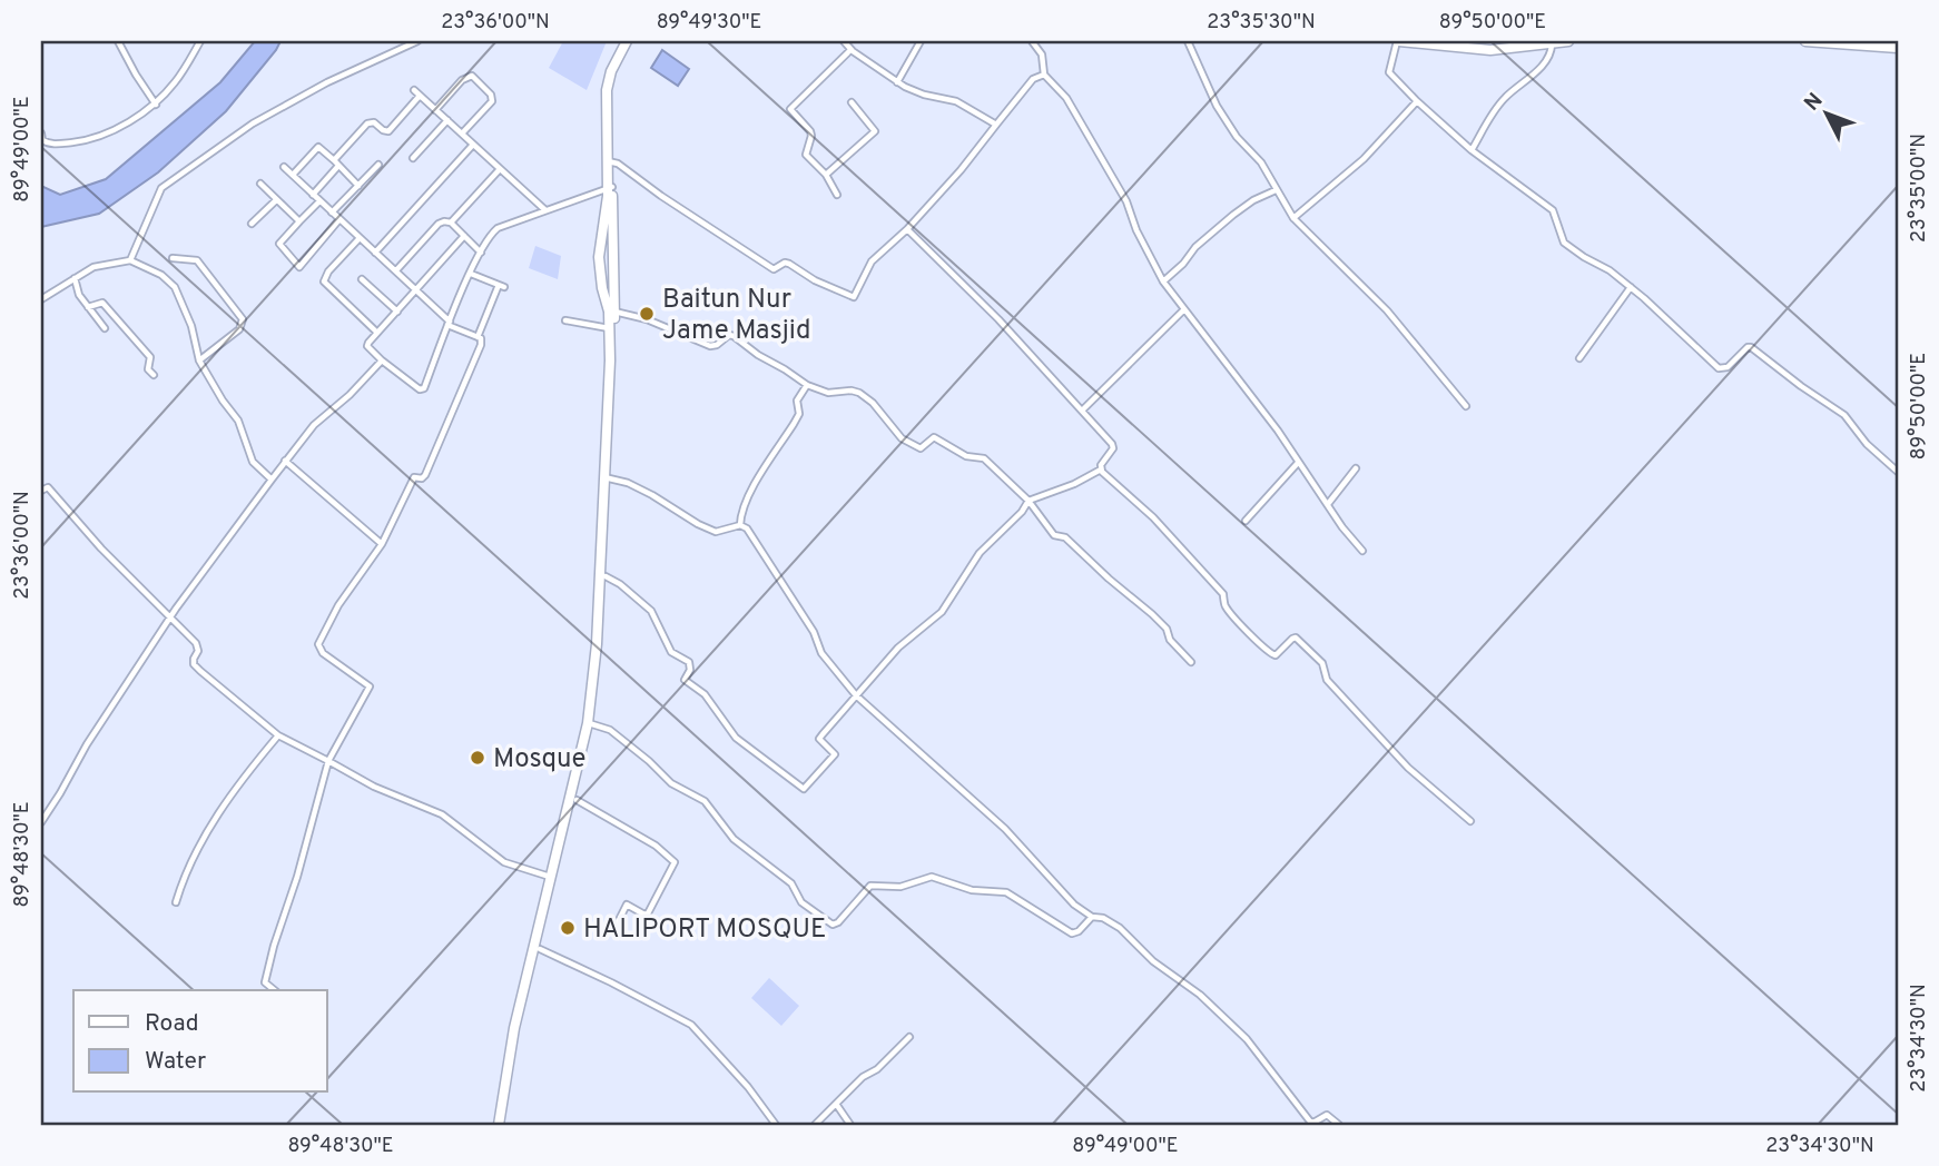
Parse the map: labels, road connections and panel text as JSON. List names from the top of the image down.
{
  "places": ["Baitun Nur Jame Masjid", "Mosque", "HALIPORT MOSQUE"],
  "legend": ["Road", "Water"],
  "north": "top left",
  "coordinates": [
    "23°36'00\"N",
    "89°49'30\"E",
    "23°35'30\"N",
    "89°50'00\"E",
    "89°49'00\"E",
    "23°35'00\"N",
    "89°48'30\"E",
    "23°34'30\"N"
  ]
}
